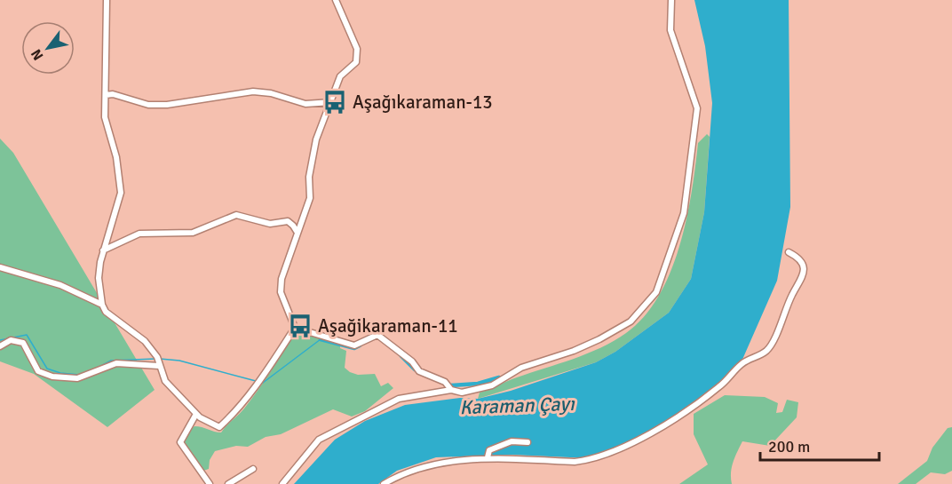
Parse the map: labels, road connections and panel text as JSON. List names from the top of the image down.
{
  "water": ["Karaman Çayı"],
  "places": {
    "bus stop": ["Aşağıkaraman-13", "Aşağikaraman-11"]
  },
  "scale_bar": "200 m",
  "north": "bottom left"
}
